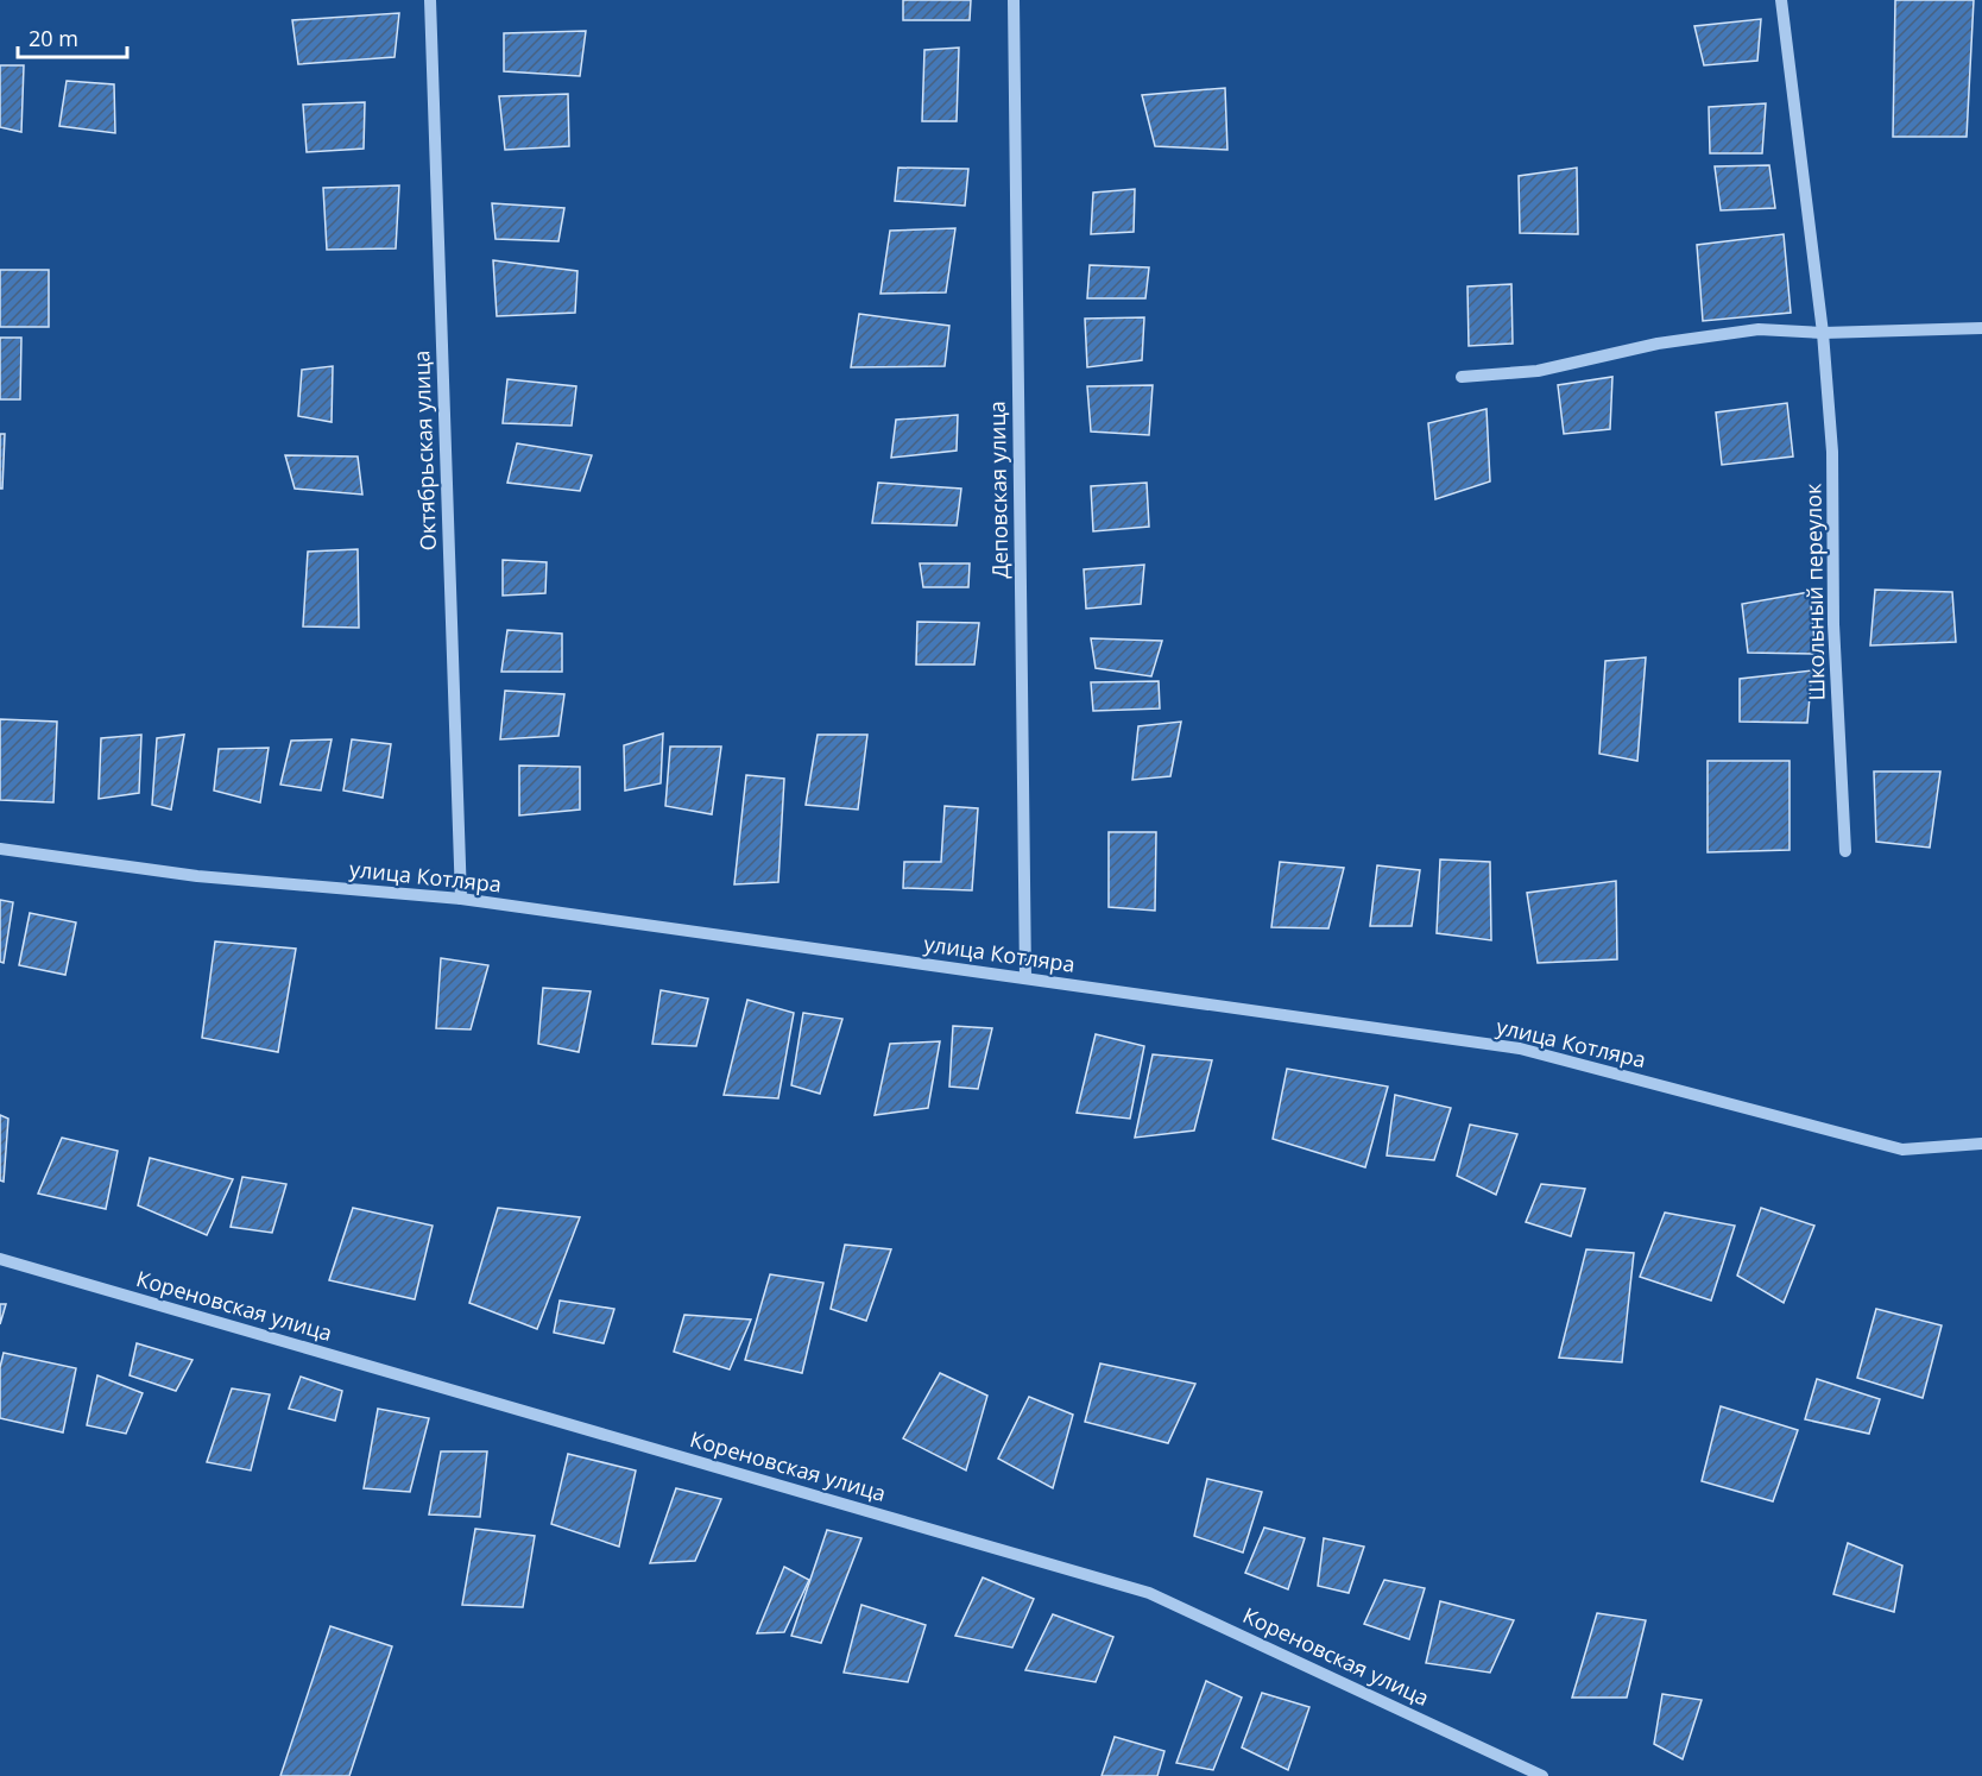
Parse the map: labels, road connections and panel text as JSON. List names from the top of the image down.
{
  "streets": {
    "street": [
      "Октябрьская улица",
      "Деповская улица",
      "Школьный переулок",
      "улица Котляра",
      "Кореновская улица"
    ]
  },
  "crossings": [
    ["Октябрьская улица", "улица Котляра"],
    ["Деповская улица", "улица Котляра"]
  ],
  "scale_bar": "20 m"
}
